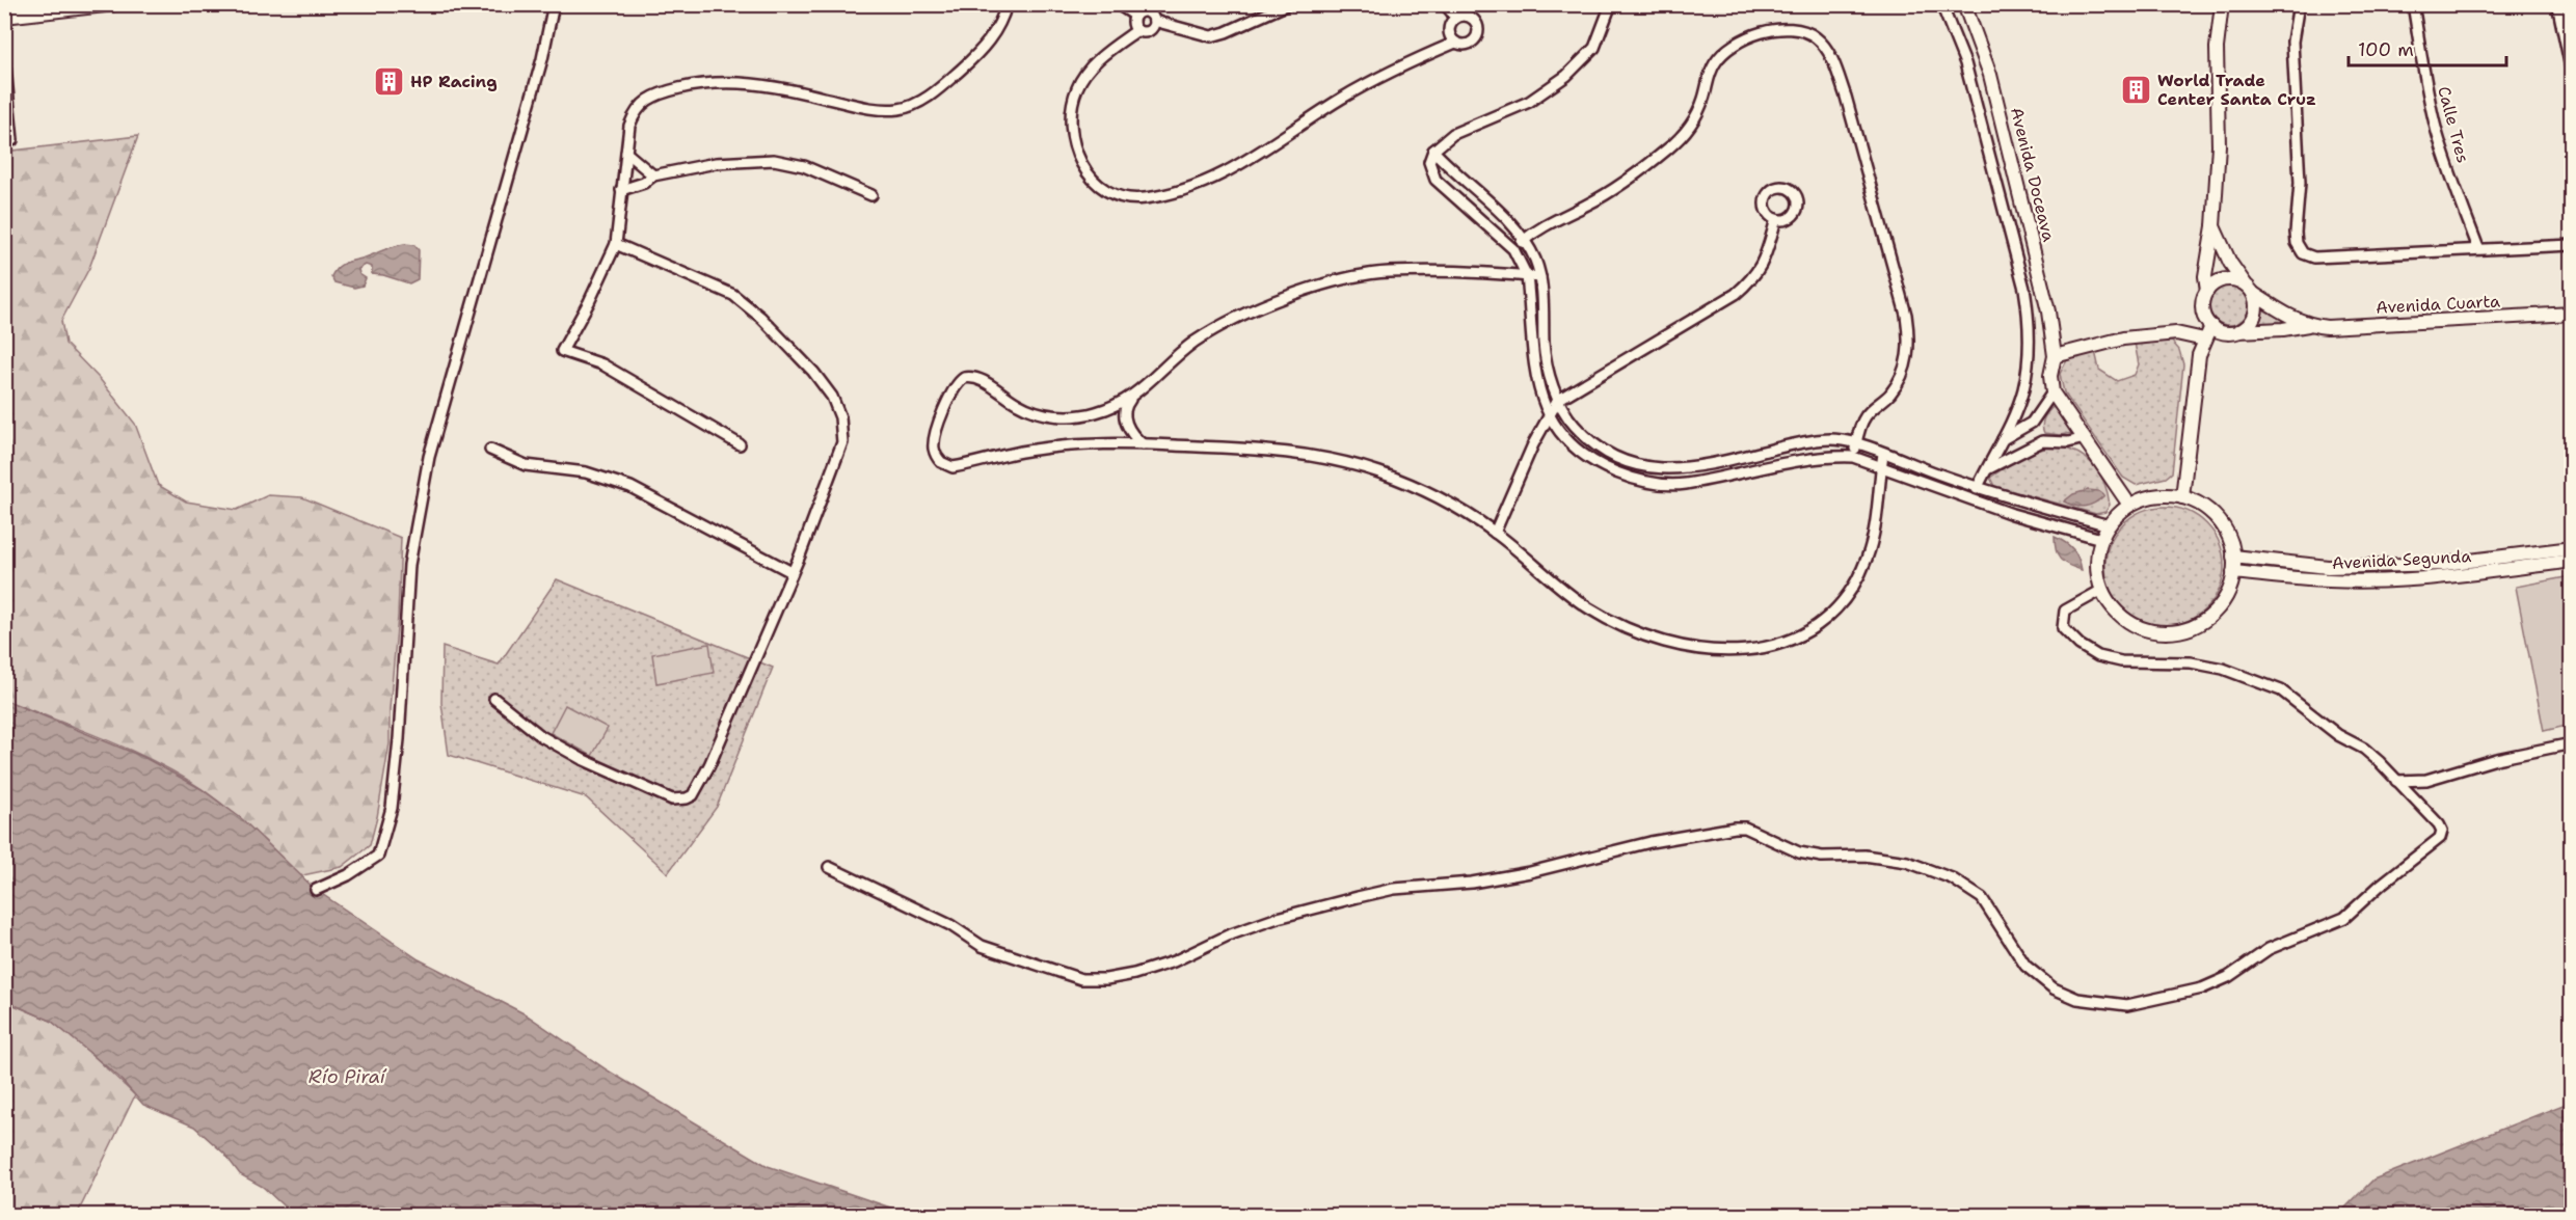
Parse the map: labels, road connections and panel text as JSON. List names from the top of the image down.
{
  "streets": {
    "main road": ["Avenida Doceava", "Avenida Cuarta", "Avenida Segunda"],
    "street": ["Calle Tres"]
  },
  "water": ["Río Piraí"],
  "places": {
    "building": ["HP Racing", "World Trade Center Santa Cruz"]
  },
  "scale_bar": "100 m"
}
